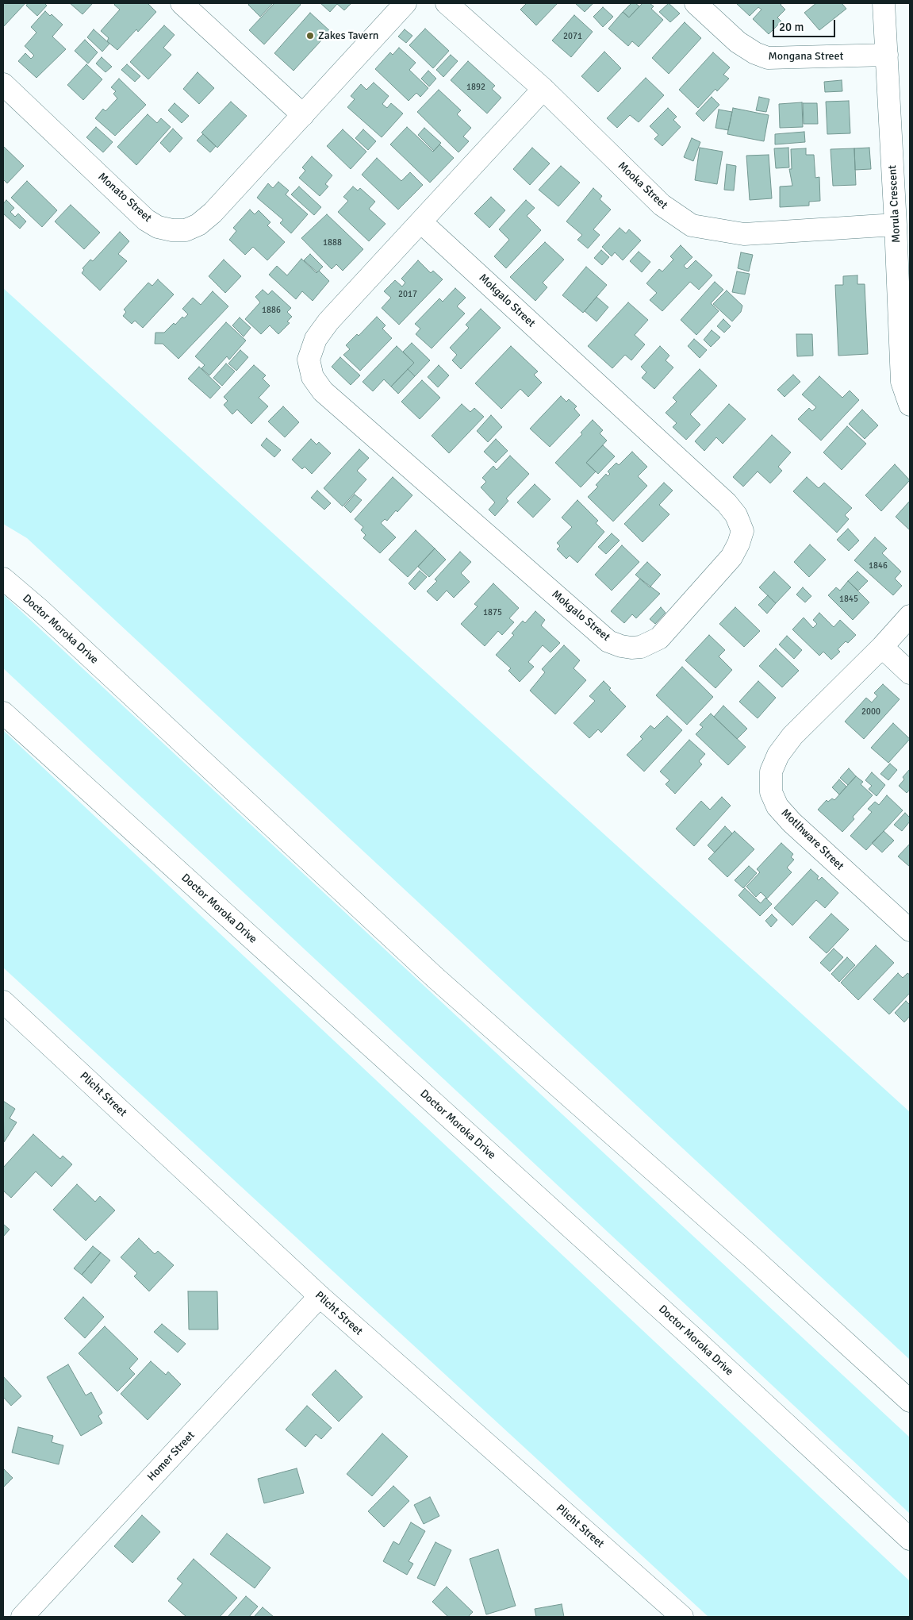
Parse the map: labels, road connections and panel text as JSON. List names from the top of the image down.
{
  "streets": {
    "street": [
      "Mongana Street",
      "Mooka Street",
      "Monato Street",
      "Morula Crescent",
      "Mokgalo Street",
      "Doctor Moroka Drive",
      "Motlhware Street",
      "Plicht Street",
      "Homer Street"
    ]
  },
  "crossings": [
    ["Mongana Street", "Morula Crescent"],
    ["Mooka Street", "Morula Crescent"],
    ["Mooka Street", "Mokgalo Street"],
    ["Plicht Street", "Homer Street"]
  ],
  "places": ["Zakes Tavern"],
  "house_numbers": [
    "2071",
    "1892",
    "1888",
    "2017",
    "1886",
    "1846",
    "1845",
    "1875",
    "2000"
  ],
  "scale_bar": "20 m"
}
